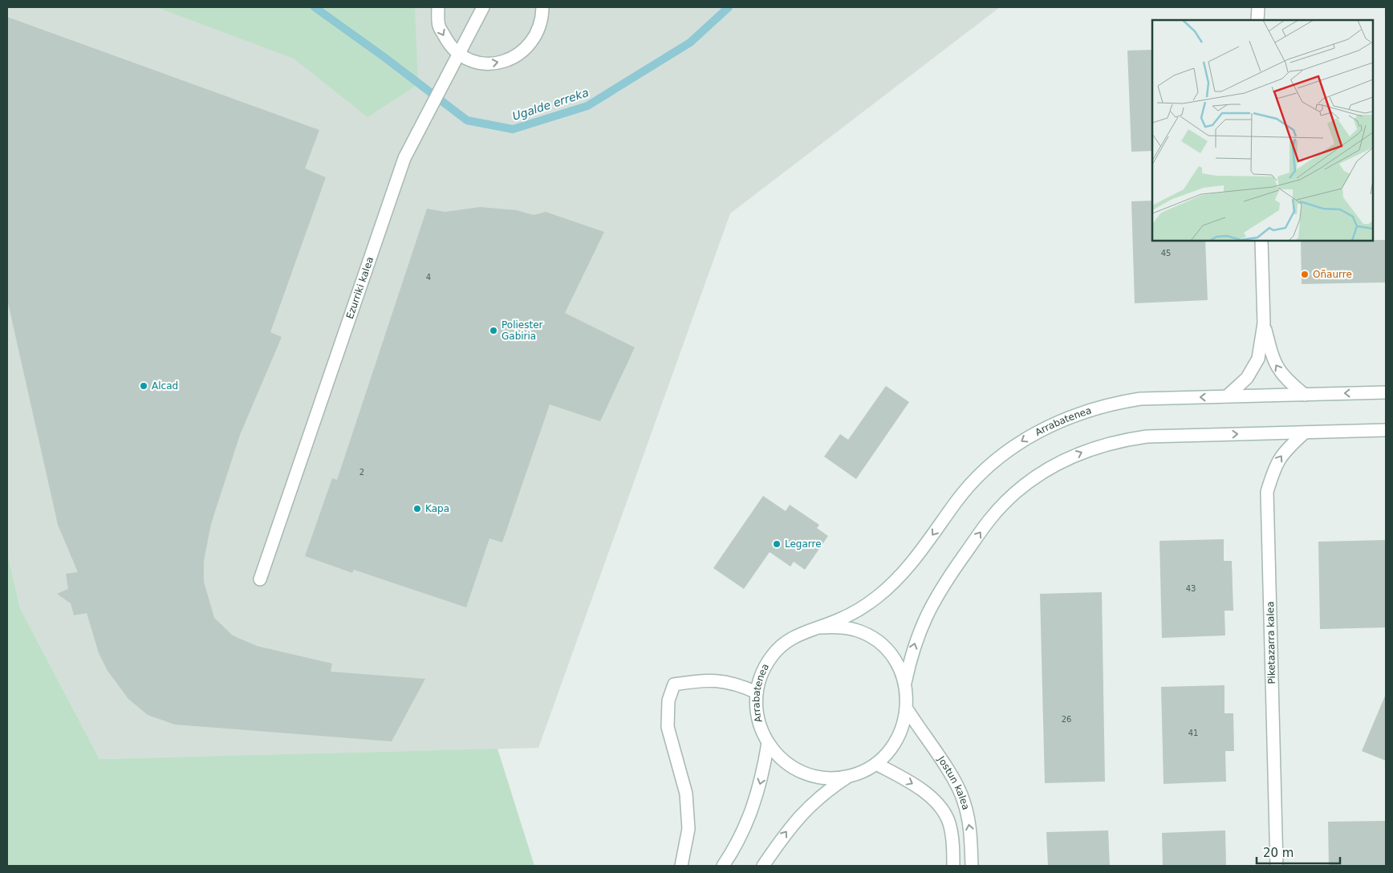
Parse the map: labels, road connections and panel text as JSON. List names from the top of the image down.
{
  "streets": {
    "street": [
      "Ezurriki kalea",
      "Arrabatenea",
      "Piketazarra kalea",
      "Jostun kalea"
    ]
  },
  "crossings": [
    ["Arrabatenea", "Piketazarra kalea"],
    ["Arrabatenea", "Jostun kalea"]
  ],
  "one_way": ["Piketazarra kalea"],
  "water": ["Ugalde erreka"],
  "places": [
    "Oñaurre",
    "Poliester Gabiria",
    "Alcad",
    "Kapa",
    "Legarre"
  ],
  "house_numbers": [
    "45",
    "4",
    "2",
    "43",
    "26",
    "41"
  ],
  "scale_bar": "20 m"
}
